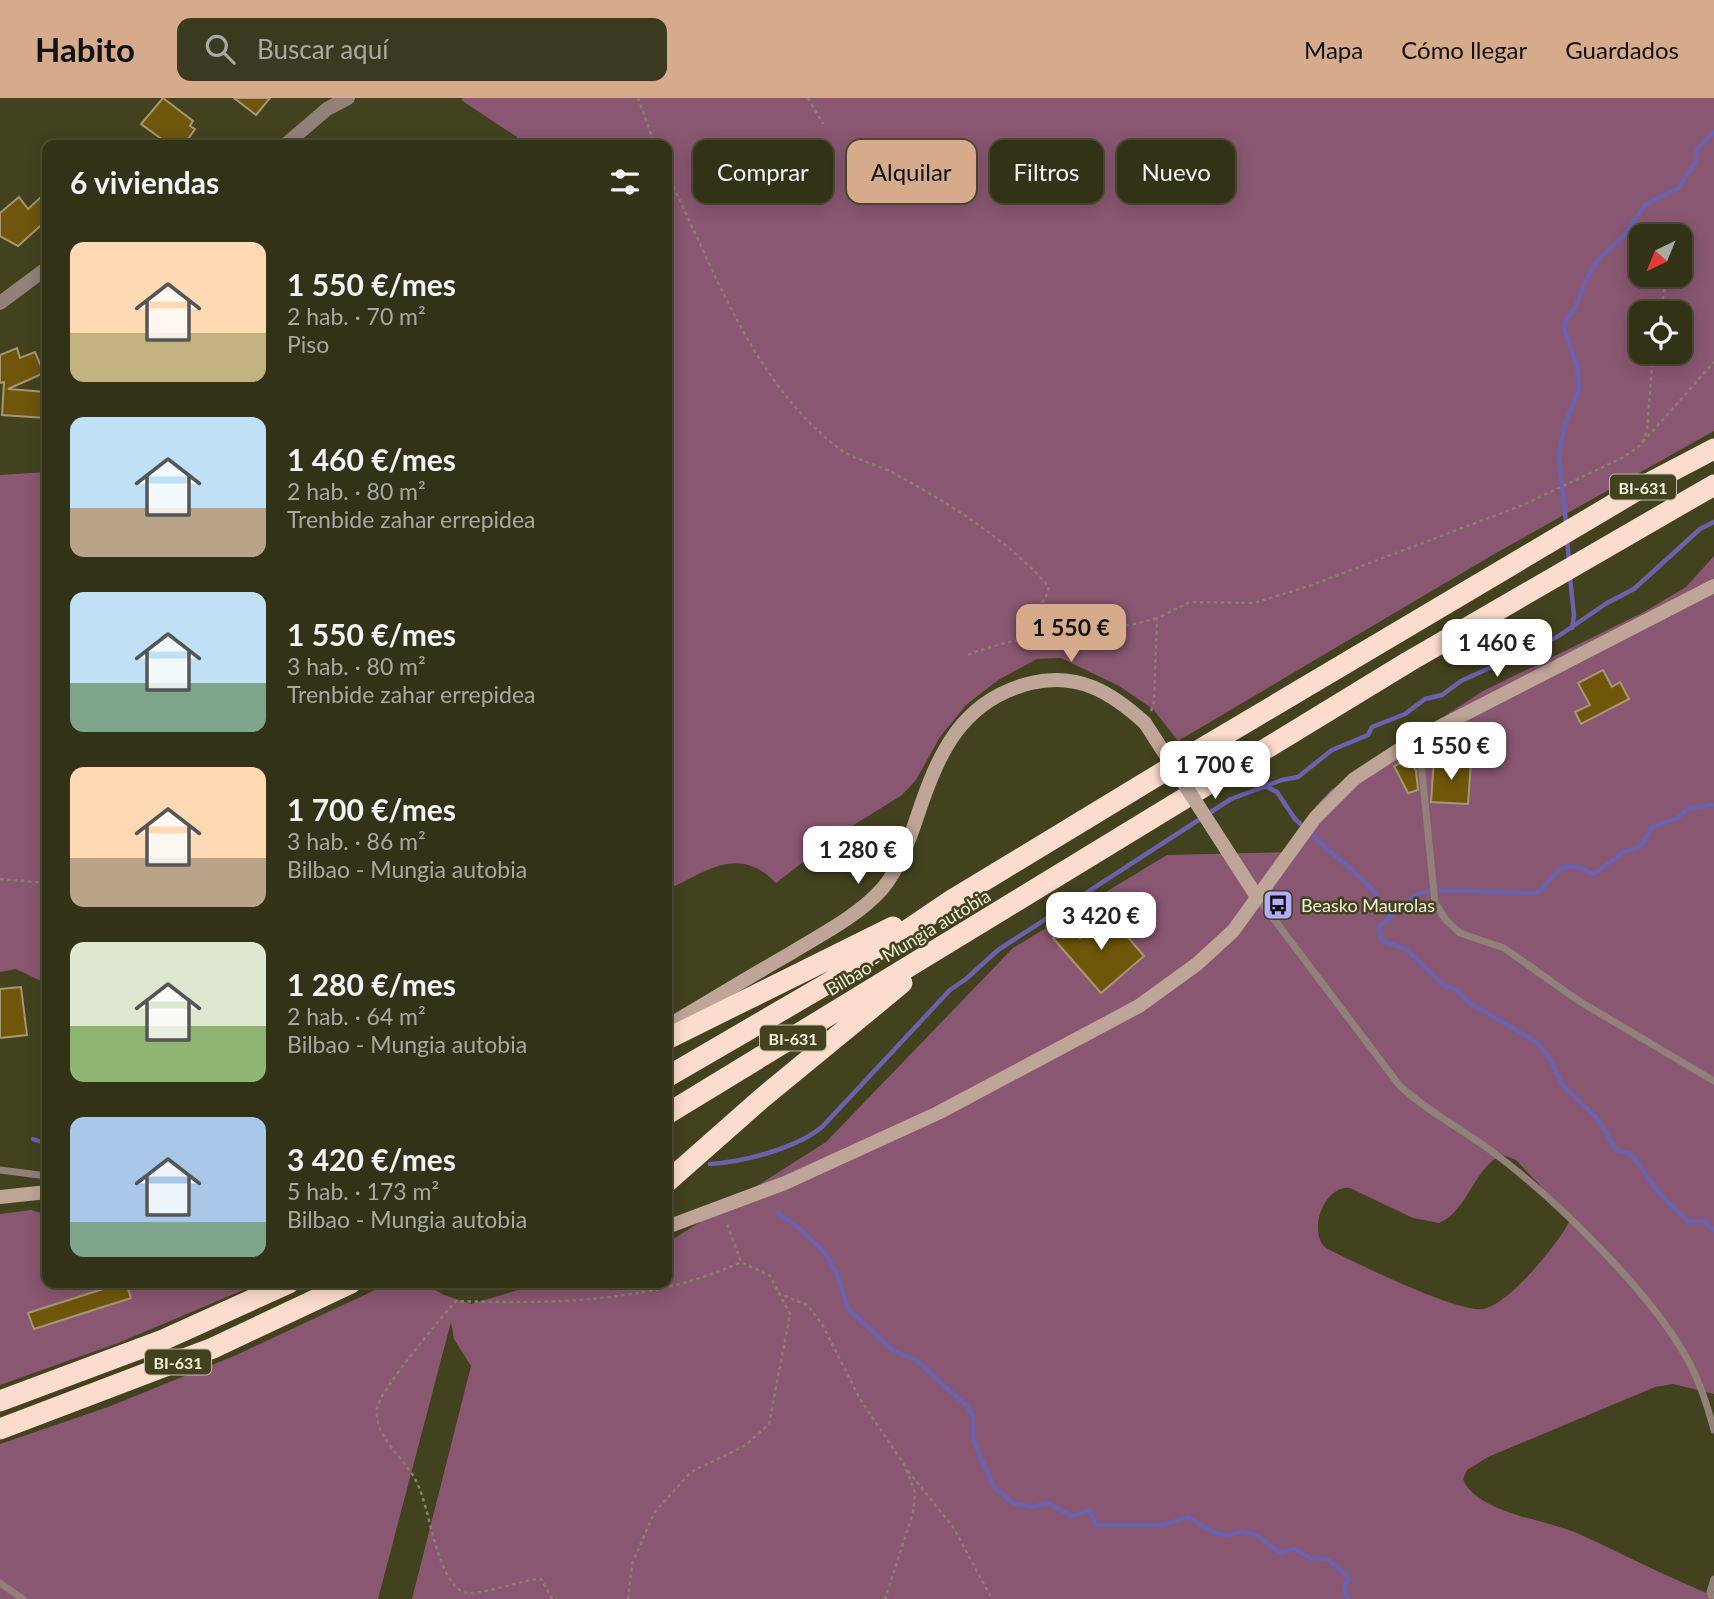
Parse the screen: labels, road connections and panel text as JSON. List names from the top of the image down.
{
  "streets": {
    "highway": ["BI-631", "Bilbao - Mungia autobia"]
  },
  "places": {
    "bus stop": ["Beasko Maurolas"]
  },
  "north": "bottom left",
  "page": {
    "header": "Habito",
    "search": "Buscar aquí",
    "nav": ["Mapa", "Cómo llegar", "Guardados"],
    "chip": [
      "Comprar",
      "Alquilar",
      "Filtros",
      "Nuevo"
    ],
    "heading": "6 viviendas",
    "list": [
      {
        "name": "1 550 €/mes",
        "note": "2 hab. · 70 m² · Piso"
      },
      {
        "name": "1 460 €/mes",
        "note": "2 hab. · 80 m² · Trenbide zahar errepidea"
      },
      {
        "name": "1 550 €/mes",
        "note": "3 hab. · 80 m² · Trenbide zahar errepidea"
      },
      {
        "name": "1 700 €/mes",
        "note": "3 hab. · 86 m² · Bilbao - Mungia autobia"
      },
      {
        "name": "1 280 €/mes",
        "note": "2 hab. · 64 m² · Bilbao - Mungia autobia"
      },
      {
        "name": "3 420 €/mes",
        "note": "5 hab. · 173 m² · Bilbao - Mungia autobia"
      }
    ],
    "price": [
      "1 550 €",
      "1 460 €",
      "1 550 €",
      "1 700 €",
      "1 280 €",
      "3 420 €"
    ]
  }
}
